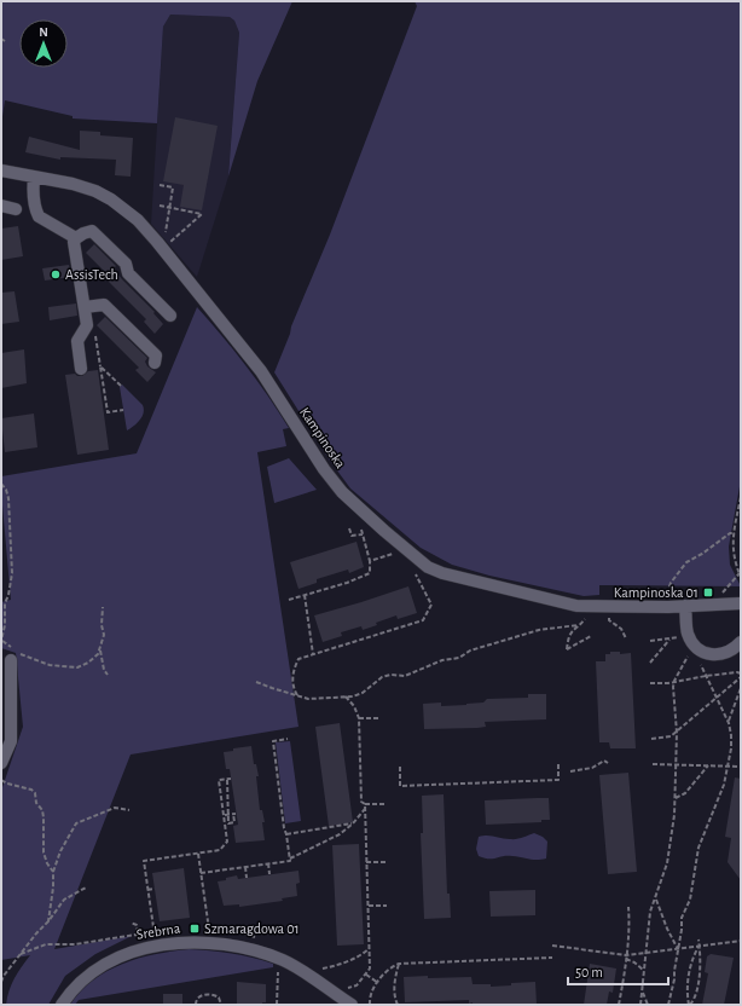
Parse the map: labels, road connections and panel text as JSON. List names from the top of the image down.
{
  "streets": {
    "street": ["Kampinoska", "Srebrna"]
  },
  "places": {
    "other": ["AssisTech"],
    "transit": ["Kampinoska 01", "Szmaragdowa 01"]
  },
  "scale_bar": "50 m",
  "north": "top"
}
